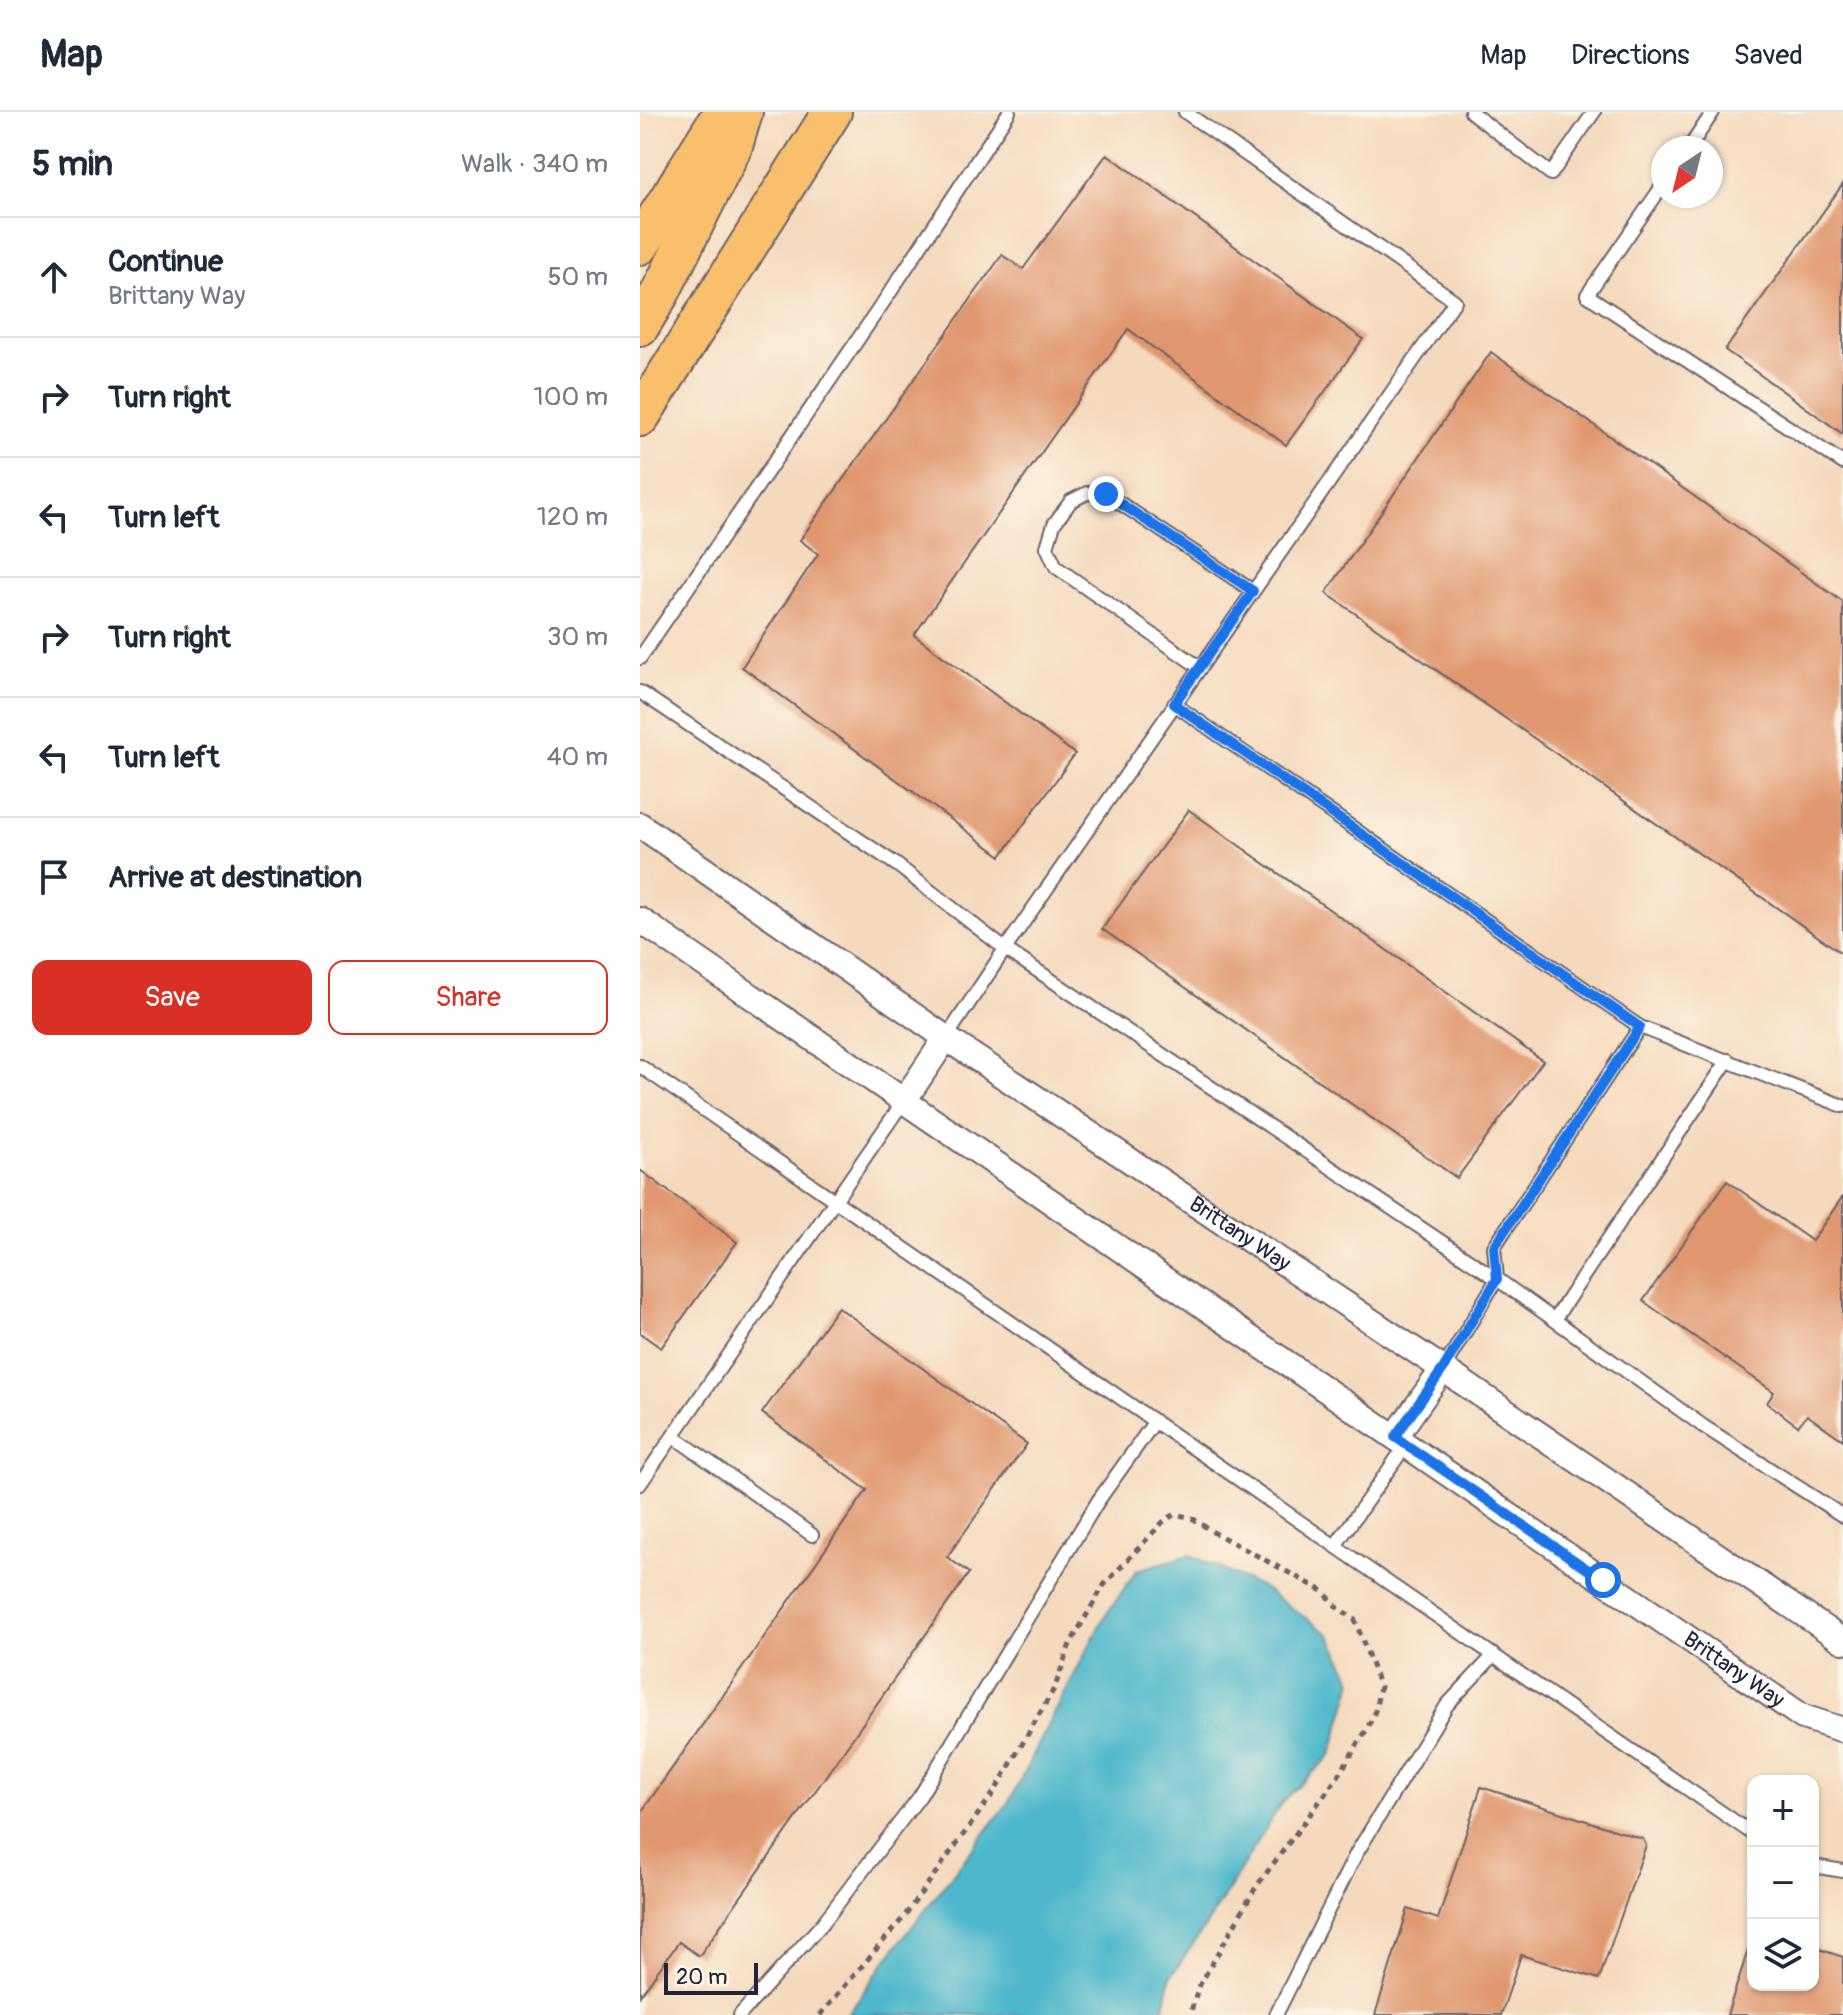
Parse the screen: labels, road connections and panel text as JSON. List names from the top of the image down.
{
  "streets": {
    "street": ["Brittany Way"]
  },
  "scale_bar": "20 m",
  "north": "bottom left",
  "page": {
    "header": "Map",
    "nav": ["Map", "Directions", "Saved"],
    "heading": ["5 min", "Walk · 340 m"],
    "list": [
      ["Continue", "Brittany Way", "50 m"],
      ["Turn right", "100 m"],
      ["Turn left", "120 m"],
      ["Turn right", "30 m"],
      ["Turn left", "40 m"],
      "Arrive at destination"
    ],
    "buttons": ["Save", "Share"],
    "map_buttons": ["+", "−"],
    "scale": "20 m"
  }
}
